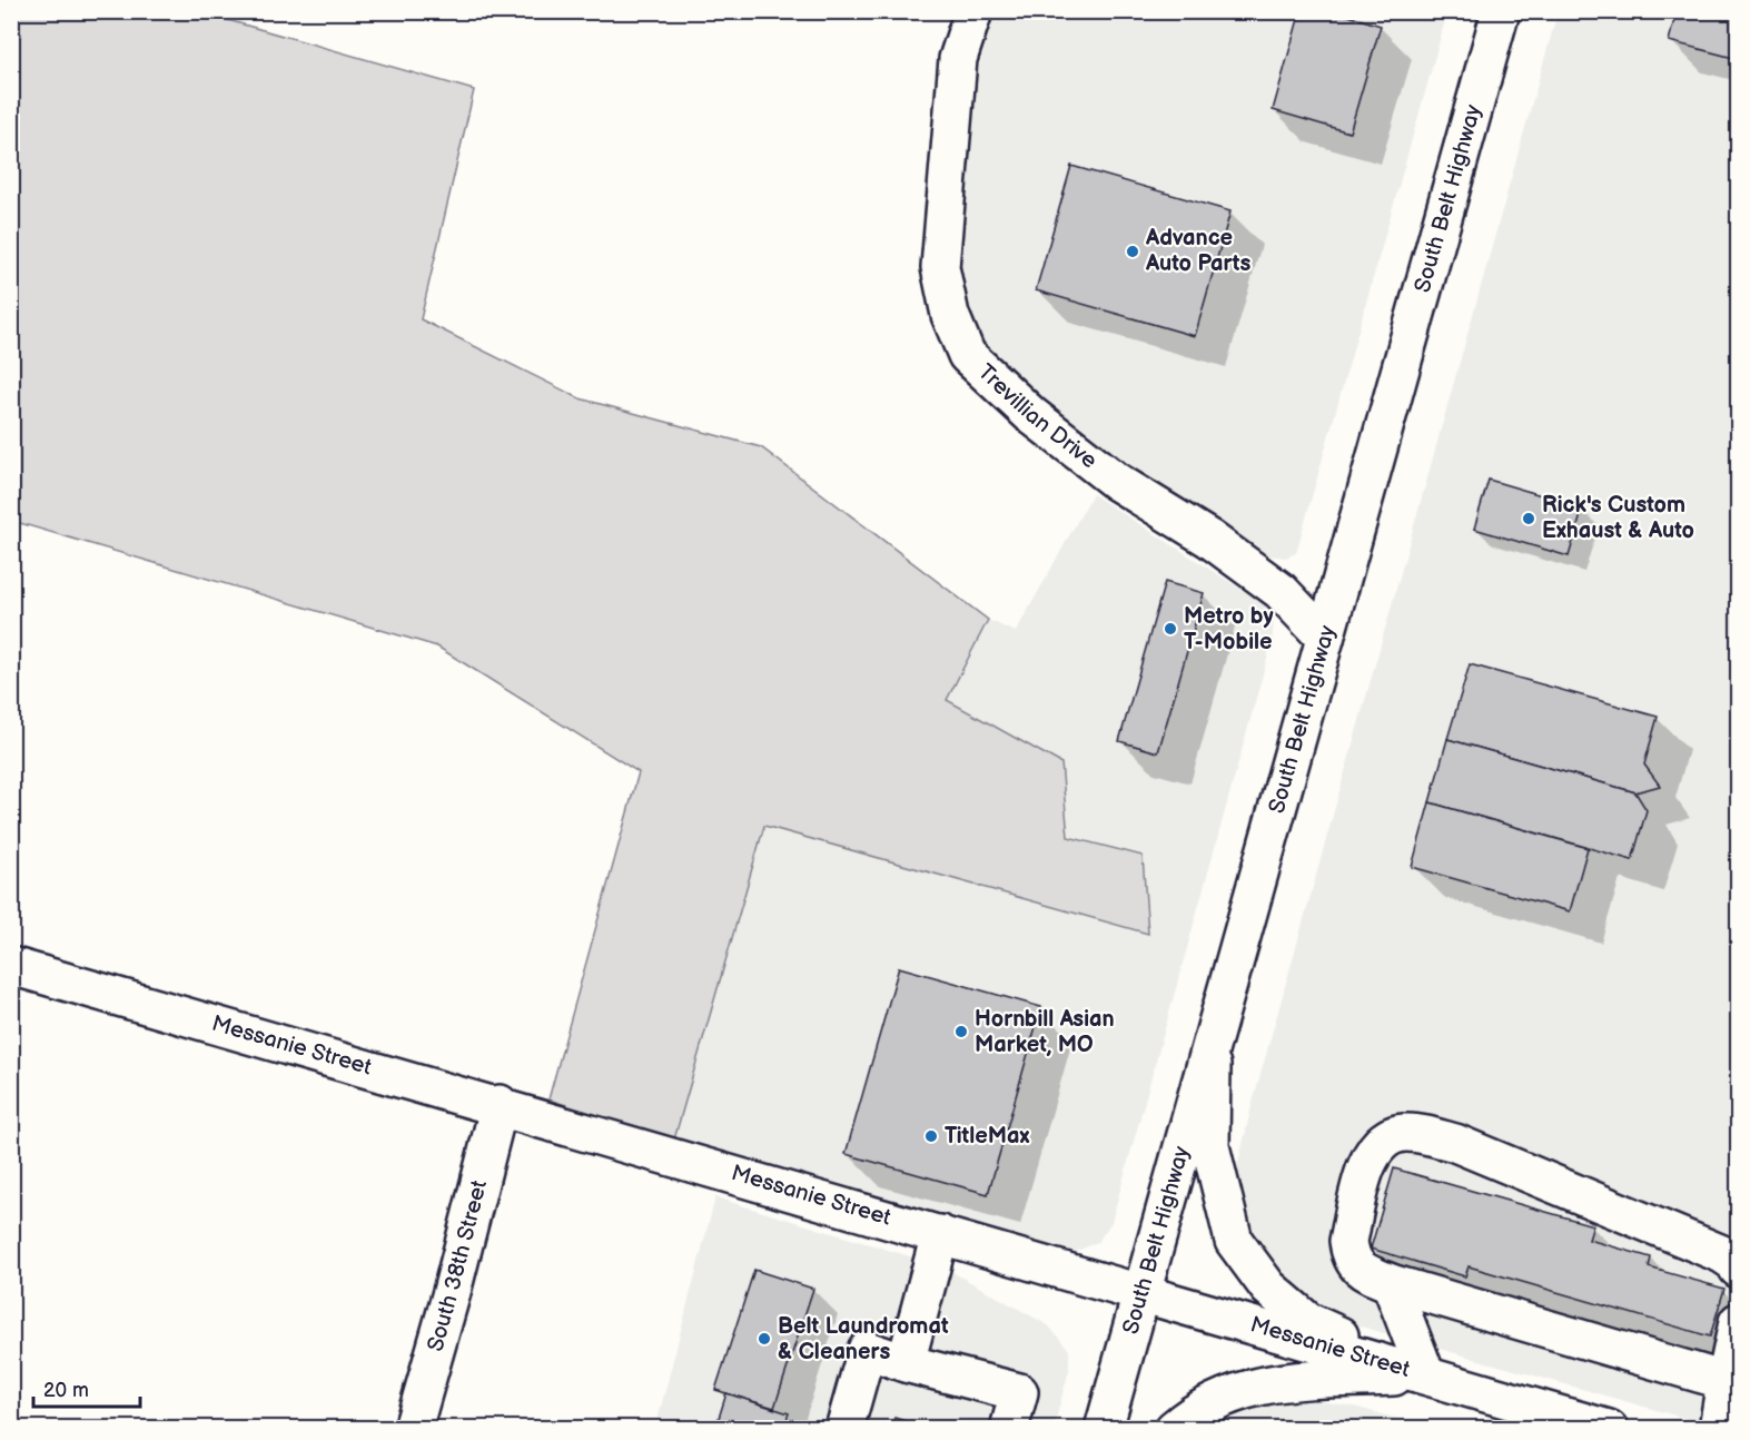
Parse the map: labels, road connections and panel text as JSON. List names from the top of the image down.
{
  "streets": {
    "street": [
      "South Belt Highway",
      "Trevillian Drive",
      "Messanie Street",
      "South 38th Street"
    ]
  },
  "crossings": [
    ["South Belt Highway", "Trevillian Drive"],
    ["South Belt Highway", "Messanie Street"],
    ["Messanie Street", "South 38th Street"]
  ],
  "places": [
    "Advance Auto Parts",
    "Rick's Custom Exhaust & Auto",
    "Metro by T-Mobile",
    "Hornbill Asian Market, MO",
    "TitleMax",
    "Belt Laundromat & Cleaners"
  ],
  "scale_bar": "20 m"
}
